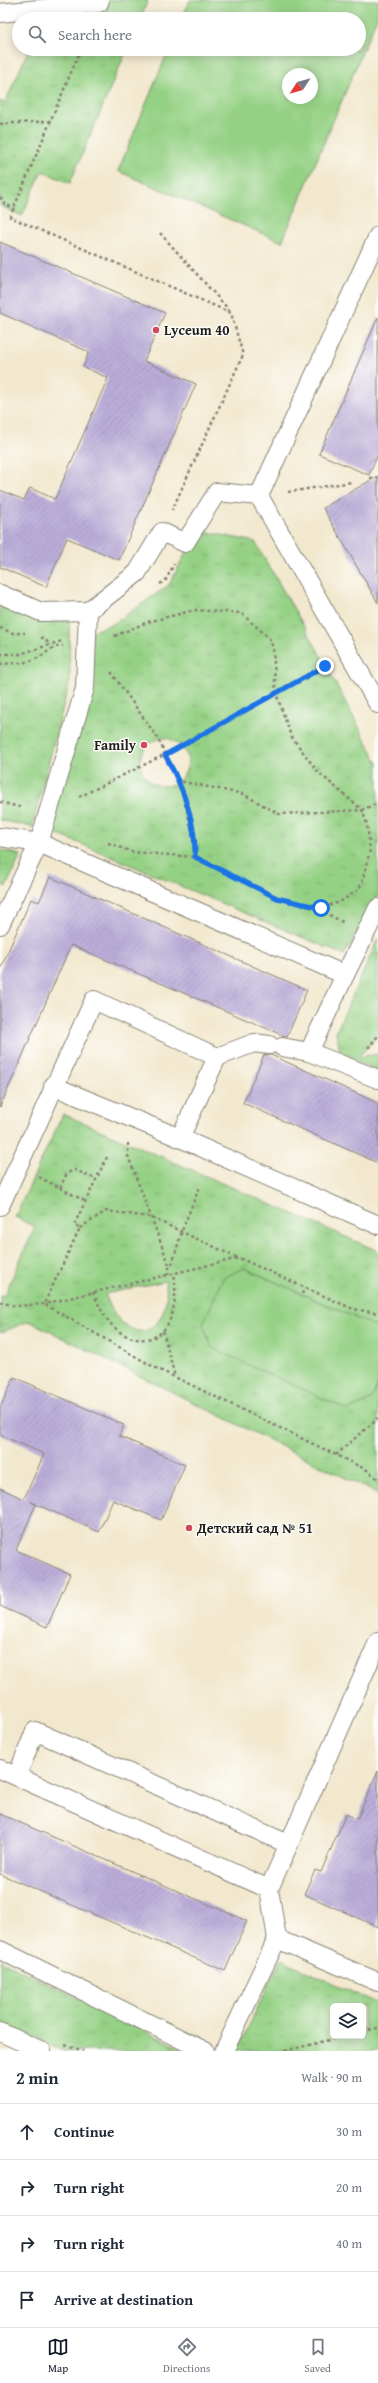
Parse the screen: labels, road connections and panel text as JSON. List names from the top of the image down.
{
  "places": ["Lyceum 40", "Family", "Детский сад № 51"],
  "north": "bottom left",
  "page": {
    "search": "Search here",
    "heading": ["2 min", "Walk · 90 m"],
    "list": [
      ["Continue", "30 m"],
      ["Turn right", "20 m"],
      ["Turn right", "40 m"],
      "Arrive at destination"
    ],
    "nav": ["Map", "Directions", "Saved"]
  }
}
